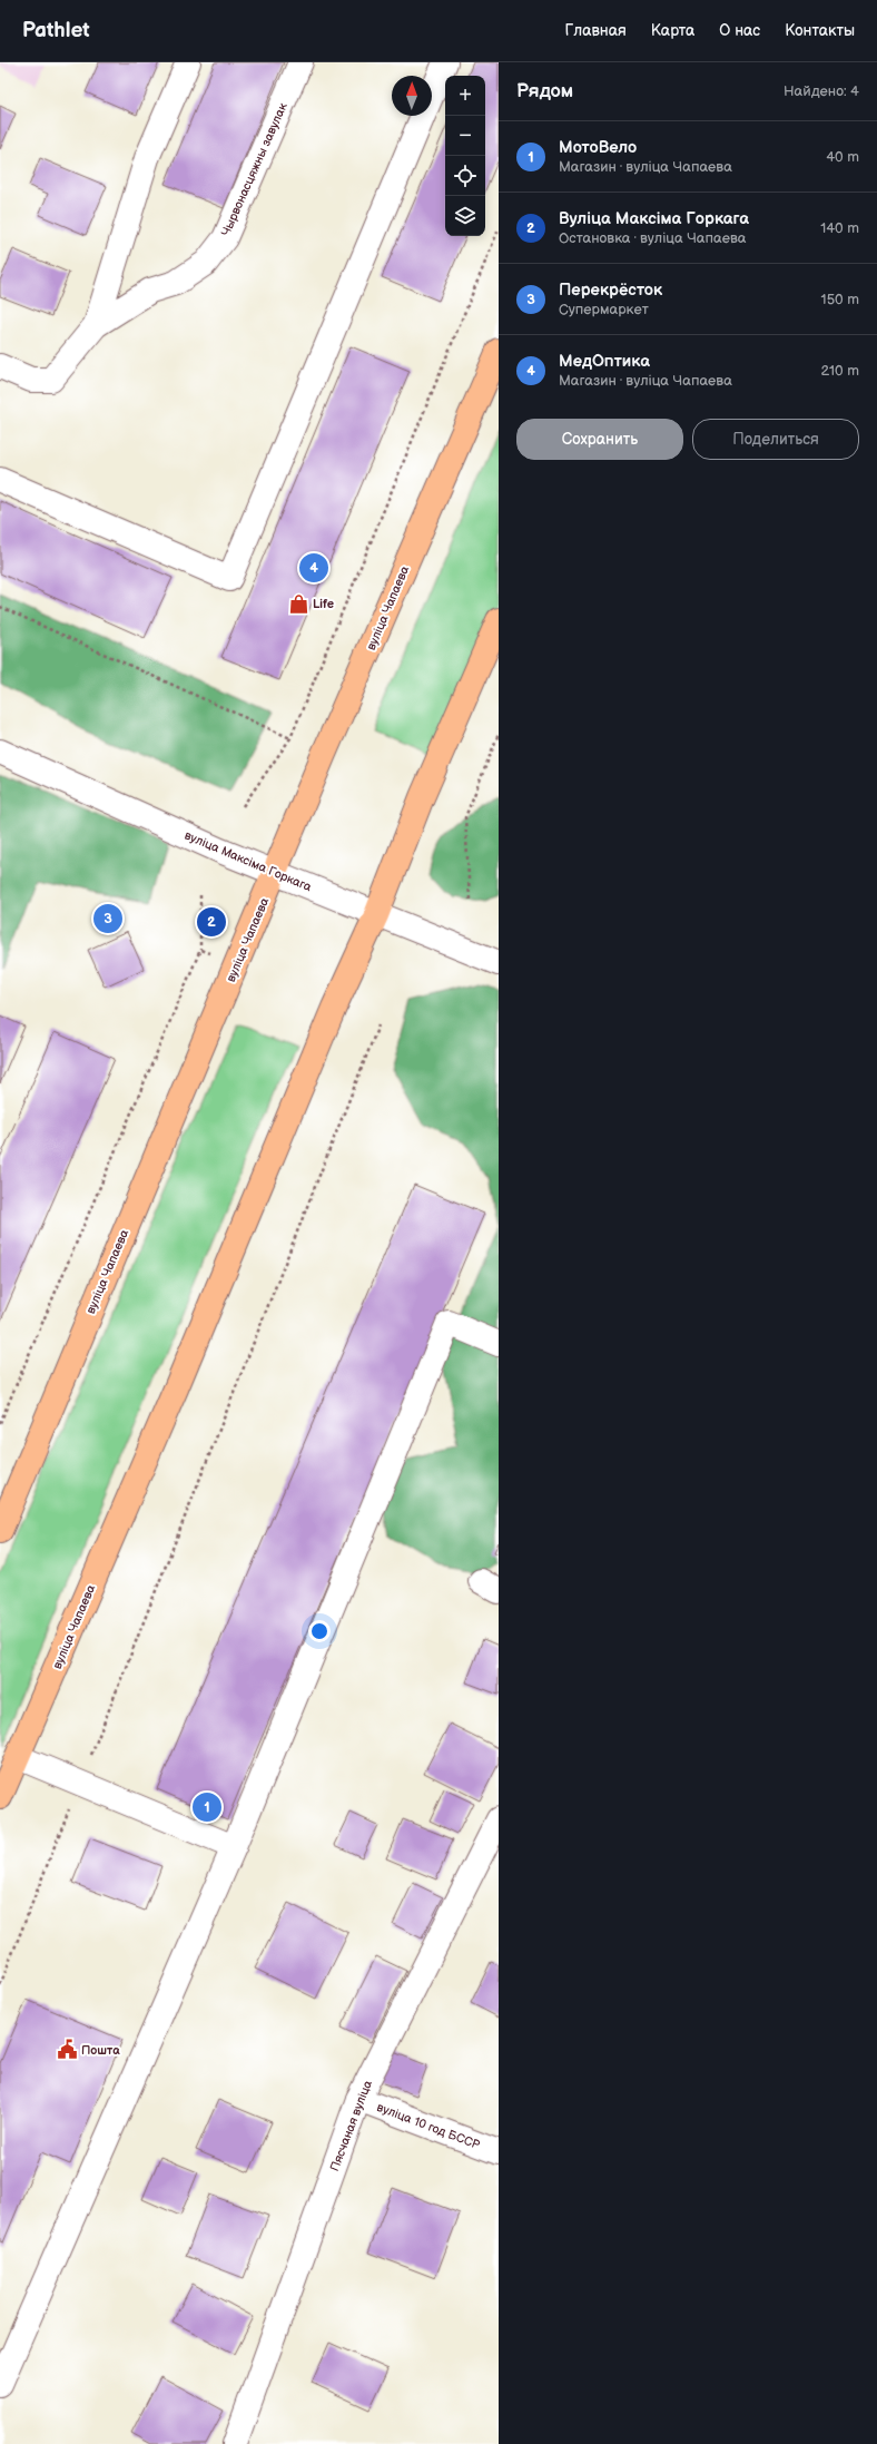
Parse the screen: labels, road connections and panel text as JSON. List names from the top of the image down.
{
  "streets": {
    "main road": ["вуліца Чапаева"],
    "street": [
      "Чырвонасцяжны завулак",
      "вуліца Максіма Горкага",
      "Пясчаная вуліца",
      "вуліца 10 год БССР"
    ]
  },
  "crossings": [
    ["вуліца Чапаева", "вуліца Максіма Горкага"],
    ["Пясчаная вуліца", "вуліца 10 год БССР"]
  ],
  "places": {
    "shop": ["Life"],
    "public building": ["Пошта"]
  },
  "north": "top",
  "page": {
    "header": "Pathlet",
    "nav": [
      "Главная",
      "Карта",
      "О нас",
      "Контакты"
    ],
    "heading": ["Рядом", "Найдено: 4"],
    "map_buttons": ["+", "−"],
    "list": [
      {
        "mark": "1",
        "name": "МотоВело",
        "note": "Магазин · вуліца Чапаева",
        "value": "40 m"
      },
      {
        "mark": "2",
        "name": "Вуліца Максіма Горкага",
        "note": "Остановка · вуліца Чапаева",
        "value": "140 m"
      },
      {
        "mark": "3",
        "name": "Перекрёсток",
        "note": "Супермаркет",
        "value": "150 m"
      },
      {
        "mark": "4",
        "name": "МедОптика",
        "note": "Магазин · вуліца Чапаева",
        "value": "210 m"
      }
    ],
    "buttons": ["Сохранить", "Поделиться"],
    "pins": [
      "4",
      "3",
      "2",
      "1"
    ]
  }
}
